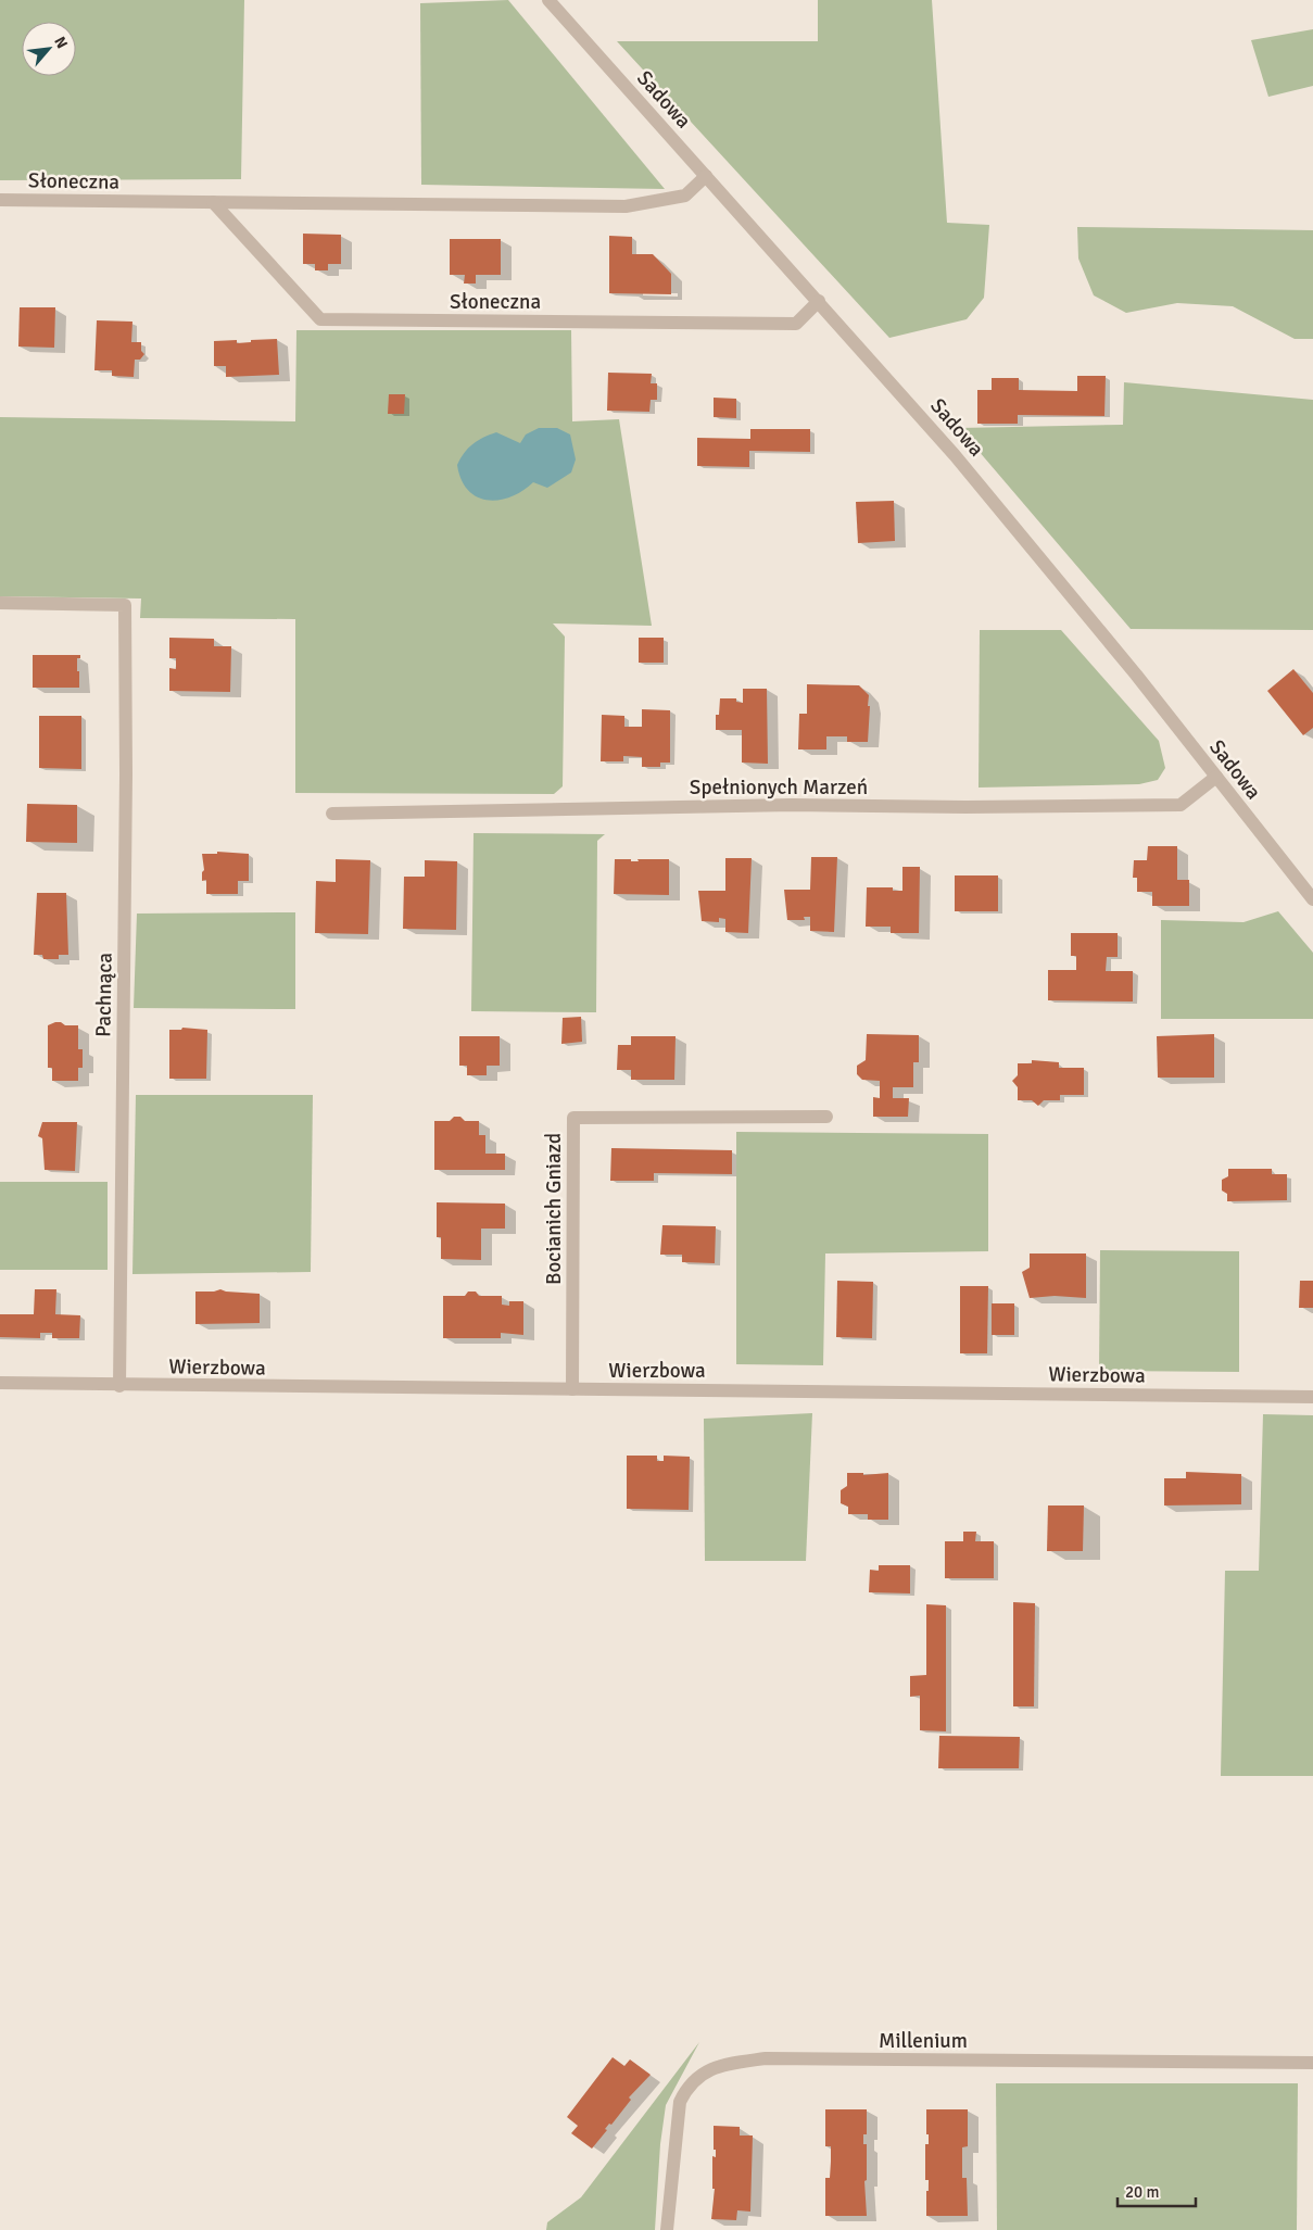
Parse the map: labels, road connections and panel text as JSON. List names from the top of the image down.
{
  "streets": {
    "street": [
      "Sadowa",
      "Słoneczna",
      "Spełnionych Marzeń",
      "Pachnąca",
      "Bocianich Gniazd",
      "Wierzbowa",
      "Millenium"
    ]
  },
  "crossings": [
    ["Sadowa", "Słoneczna"],
    ["Sadowa", "Spełnionych Marzeń"],
    ["Pachnąca", "Wierzbowa"],
    ["Bocianich Gniazd", "Wierzbowa"]
  ],
  "scale_bar": "20 m",
  "north": "top right"
}
